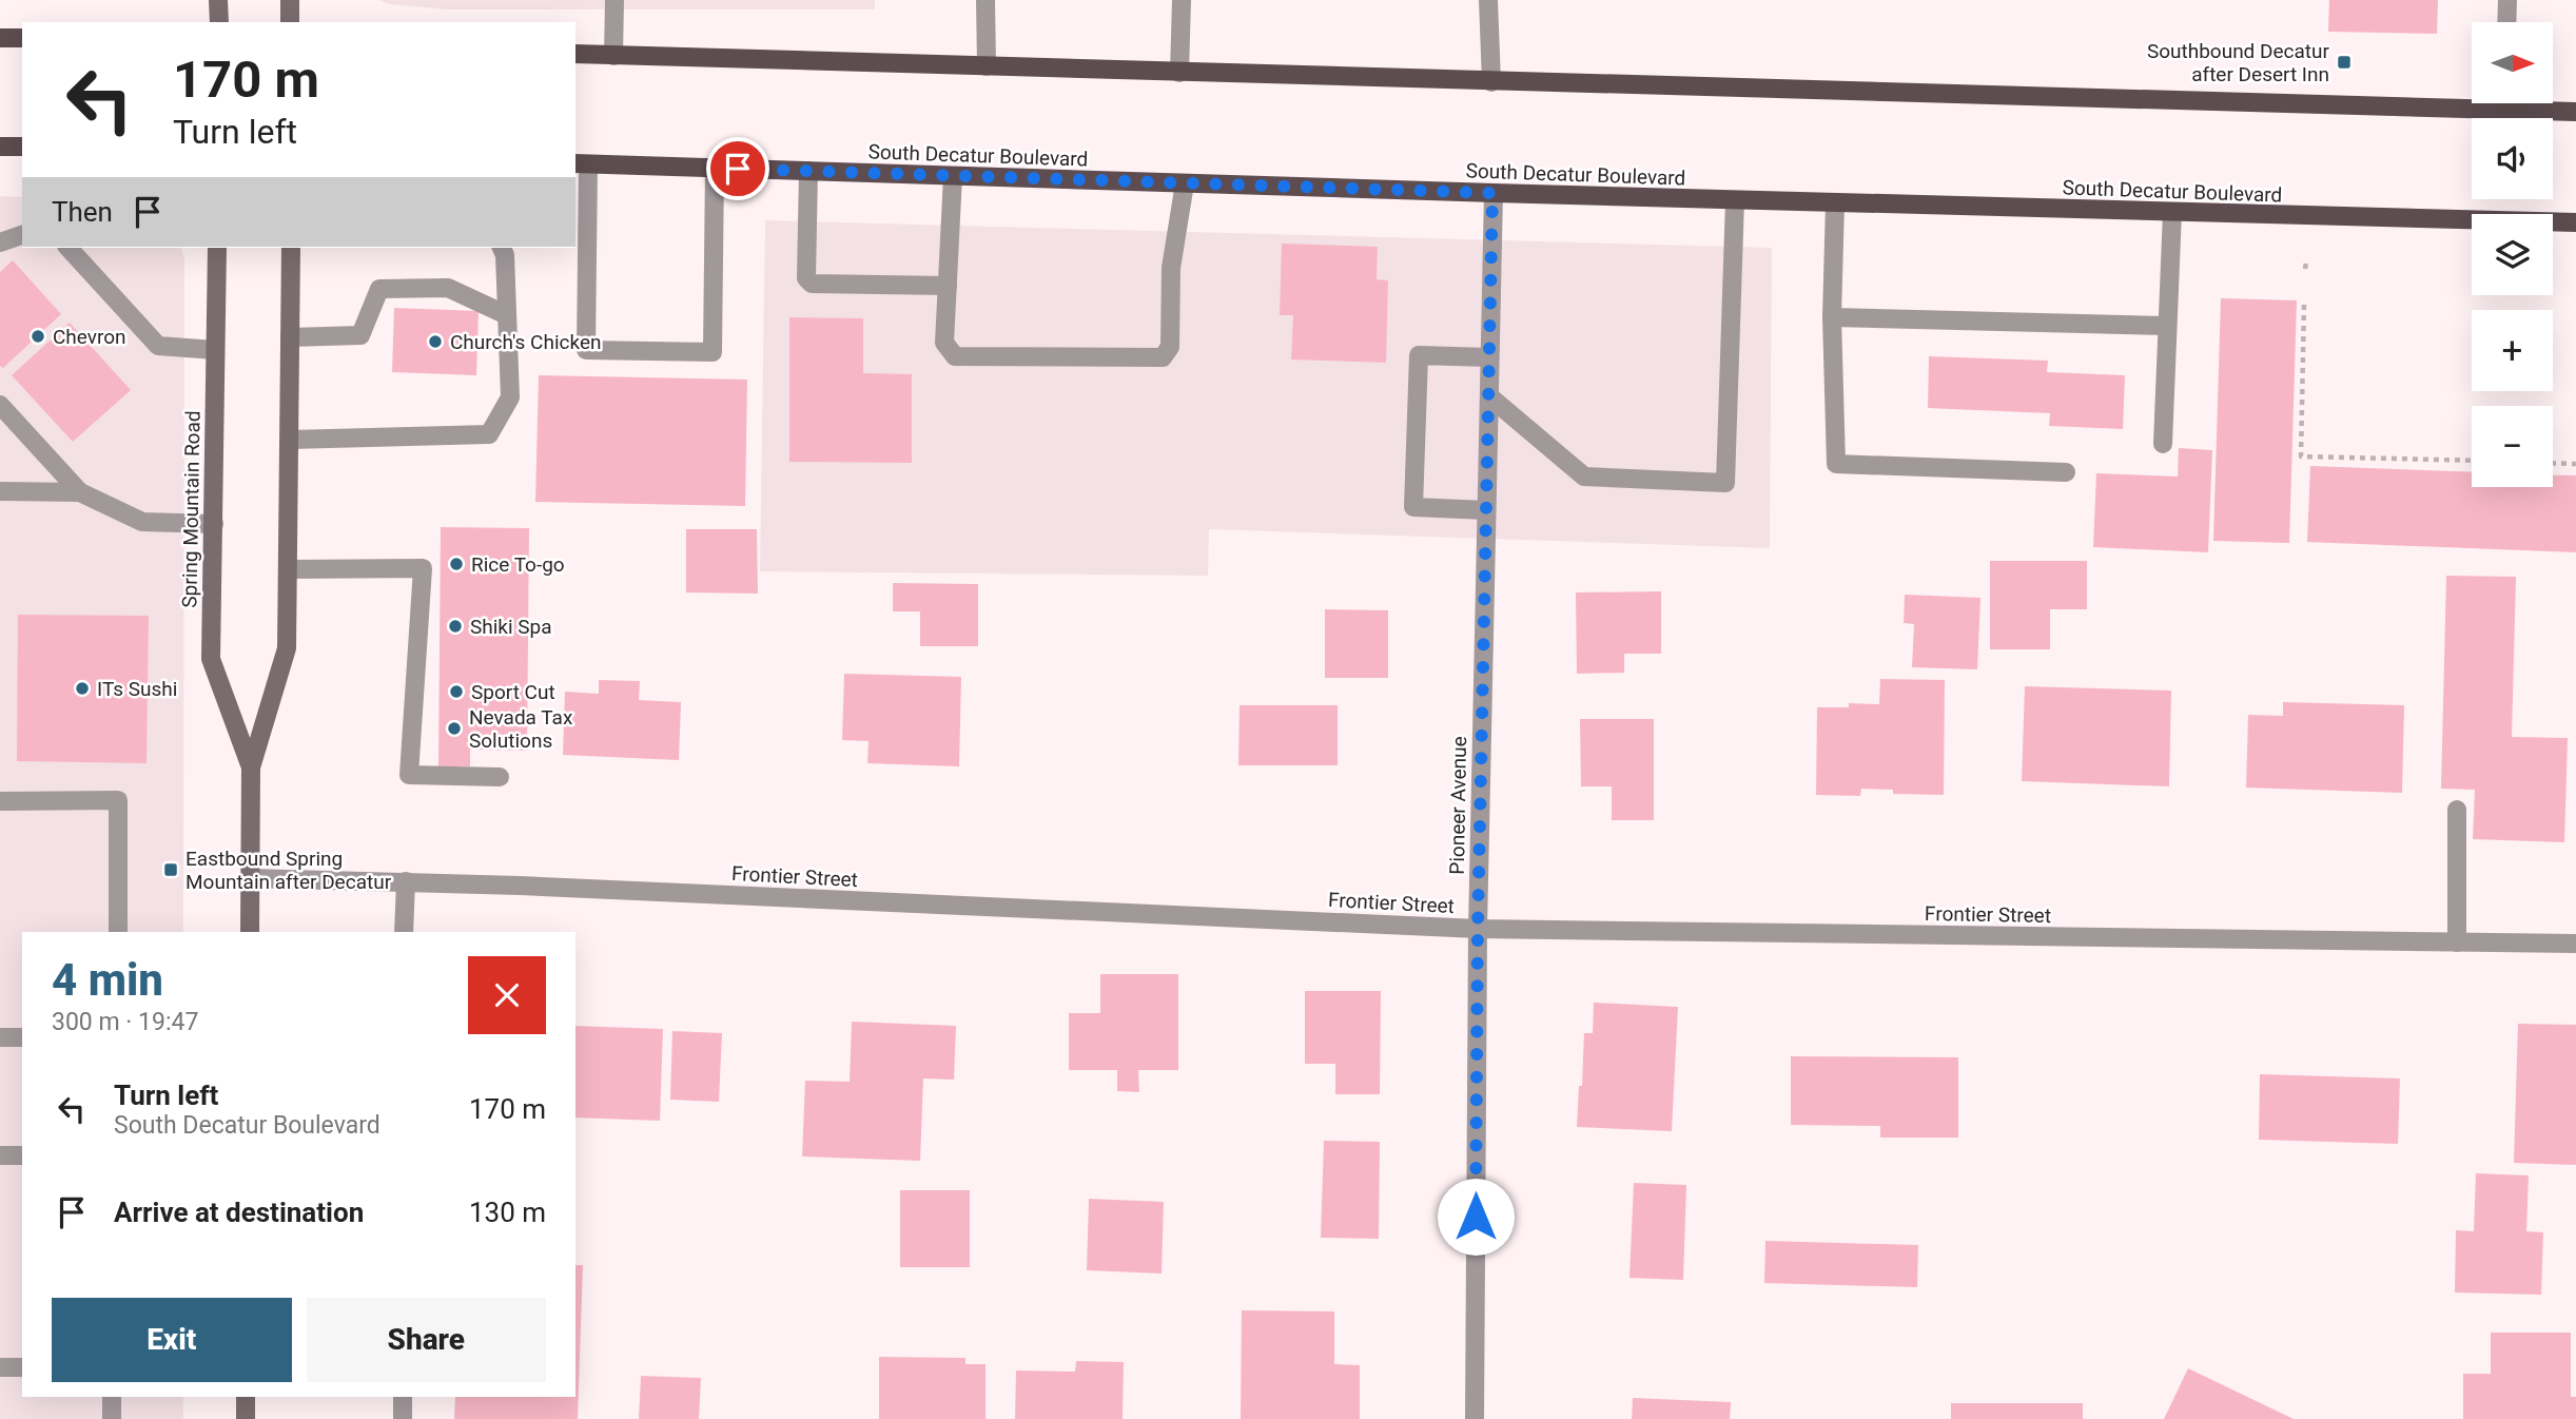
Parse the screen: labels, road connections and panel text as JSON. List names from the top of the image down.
{
  "streets": {
    "main road": ["South Decatur Boulevard", "Spring Mountain Road"],
    "street": ["Pioneer Avenue", "Frontier Street"]
  },
  "crossings": [
    ["South Decatur Boulevard", "Pioneer Avenue"],
    ["Spring Mountain Road", "Frontier Street"],
    ["Pioneer Avenue", "Frontier Street"]
  ],
  "places": {
    "transit": ["Southbound Decatur after Desert Inn", "Eastbound Spring Mountain after Decatur"],
    "other": [
      "Chevron",
      "Church's Chicken",
      "Rice To-go",
      "Shiki Spa",
      "ITs Sushi",
      "Sport Cut",
      "Nevada Tax Solutions"
    ]
  },
  "north": "right",
  "page": {
    "map_buttons": ["+", "−"],
    "turn": ["170 m", "Turn left"],
    "then": "Then",
    "heading": ["4 min", "300 m · 19:47"],
    "list": [
      {
        "name": "Turn left",
        "note": "South Decatur Boulevard",
        "value": "170 m"
      },
      {
        "name": "Arrive at destination",
        "value": "130 m"
      }
    ],
    "buttons": ["Exit", "Share"]
  }
}
